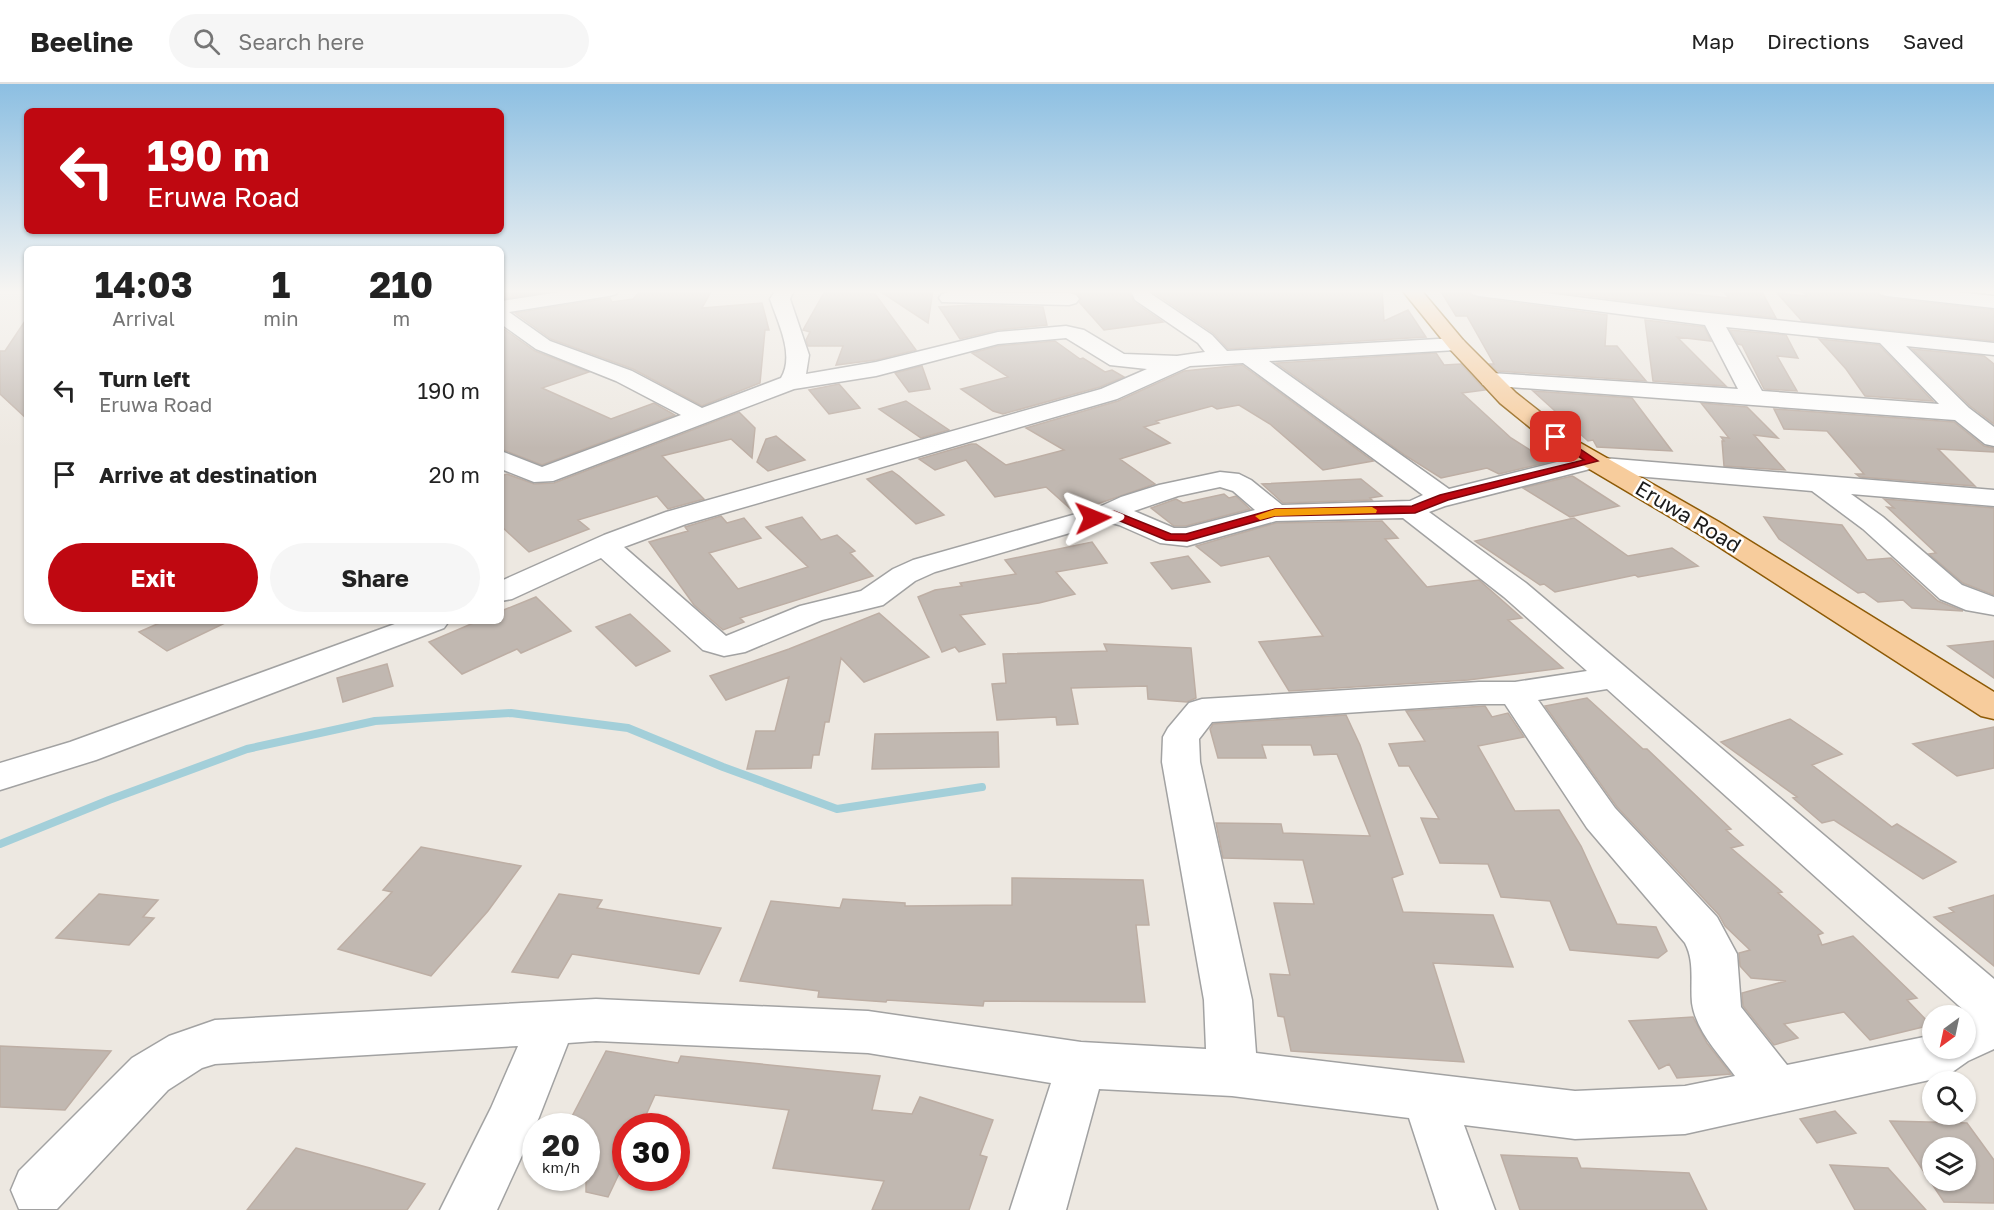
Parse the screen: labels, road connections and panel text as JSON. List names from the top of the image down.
{
  "streets": {
    "main road": ["Eruwa Road"]
  },
  "north": "bottom left",
  "page": {
    "header": "Beeline",
    "search": "Search here",
    "nav": ["Map", "Directions", "Saved"],
    "turn": ["190 m", "Eruwa Road"],
    "eta": [
      "14:03",
      "Arrival",
      "1",
      "min",
      "210",
      "m"
    ],
    "list": [
      {
        "name": "Turn left",
        "note": "Eruwa Road",
        "value": "190 m"
      },
      {
        "name": "Arrive at destination",
        "value": "20 m"
      }
    ],
    "buttons": ["Exit", "Share"],
    "speed": "20 km/h",
    "limit": "30"
  }
}
